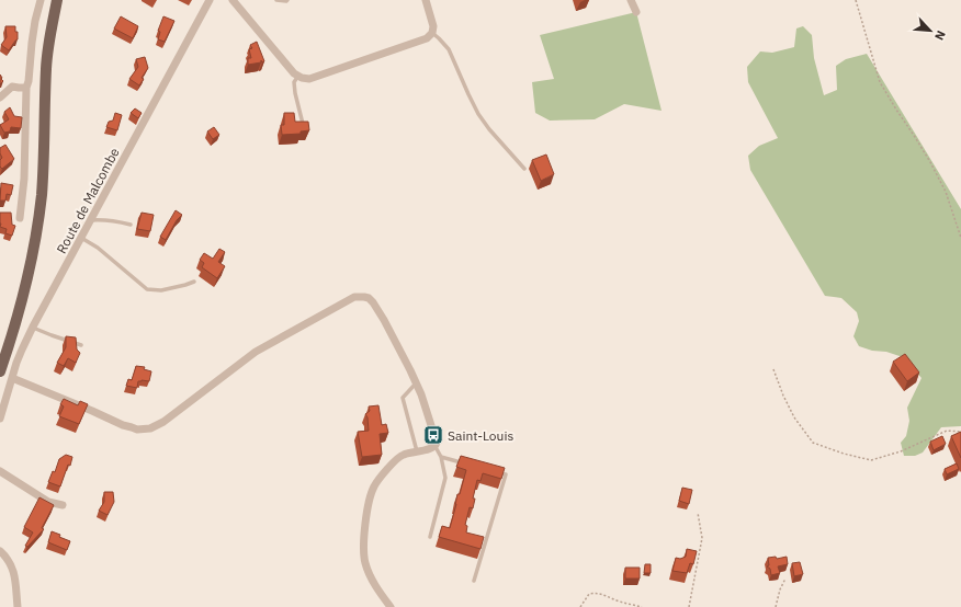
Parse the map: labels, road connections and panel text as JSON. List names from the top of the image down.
{
  "streets": {
    "street": ["Route de Malcombe"]
  },
  "places": {
    "bus stop": ["Saint-Louis"]
  },
  "north": "bottom right"
}
